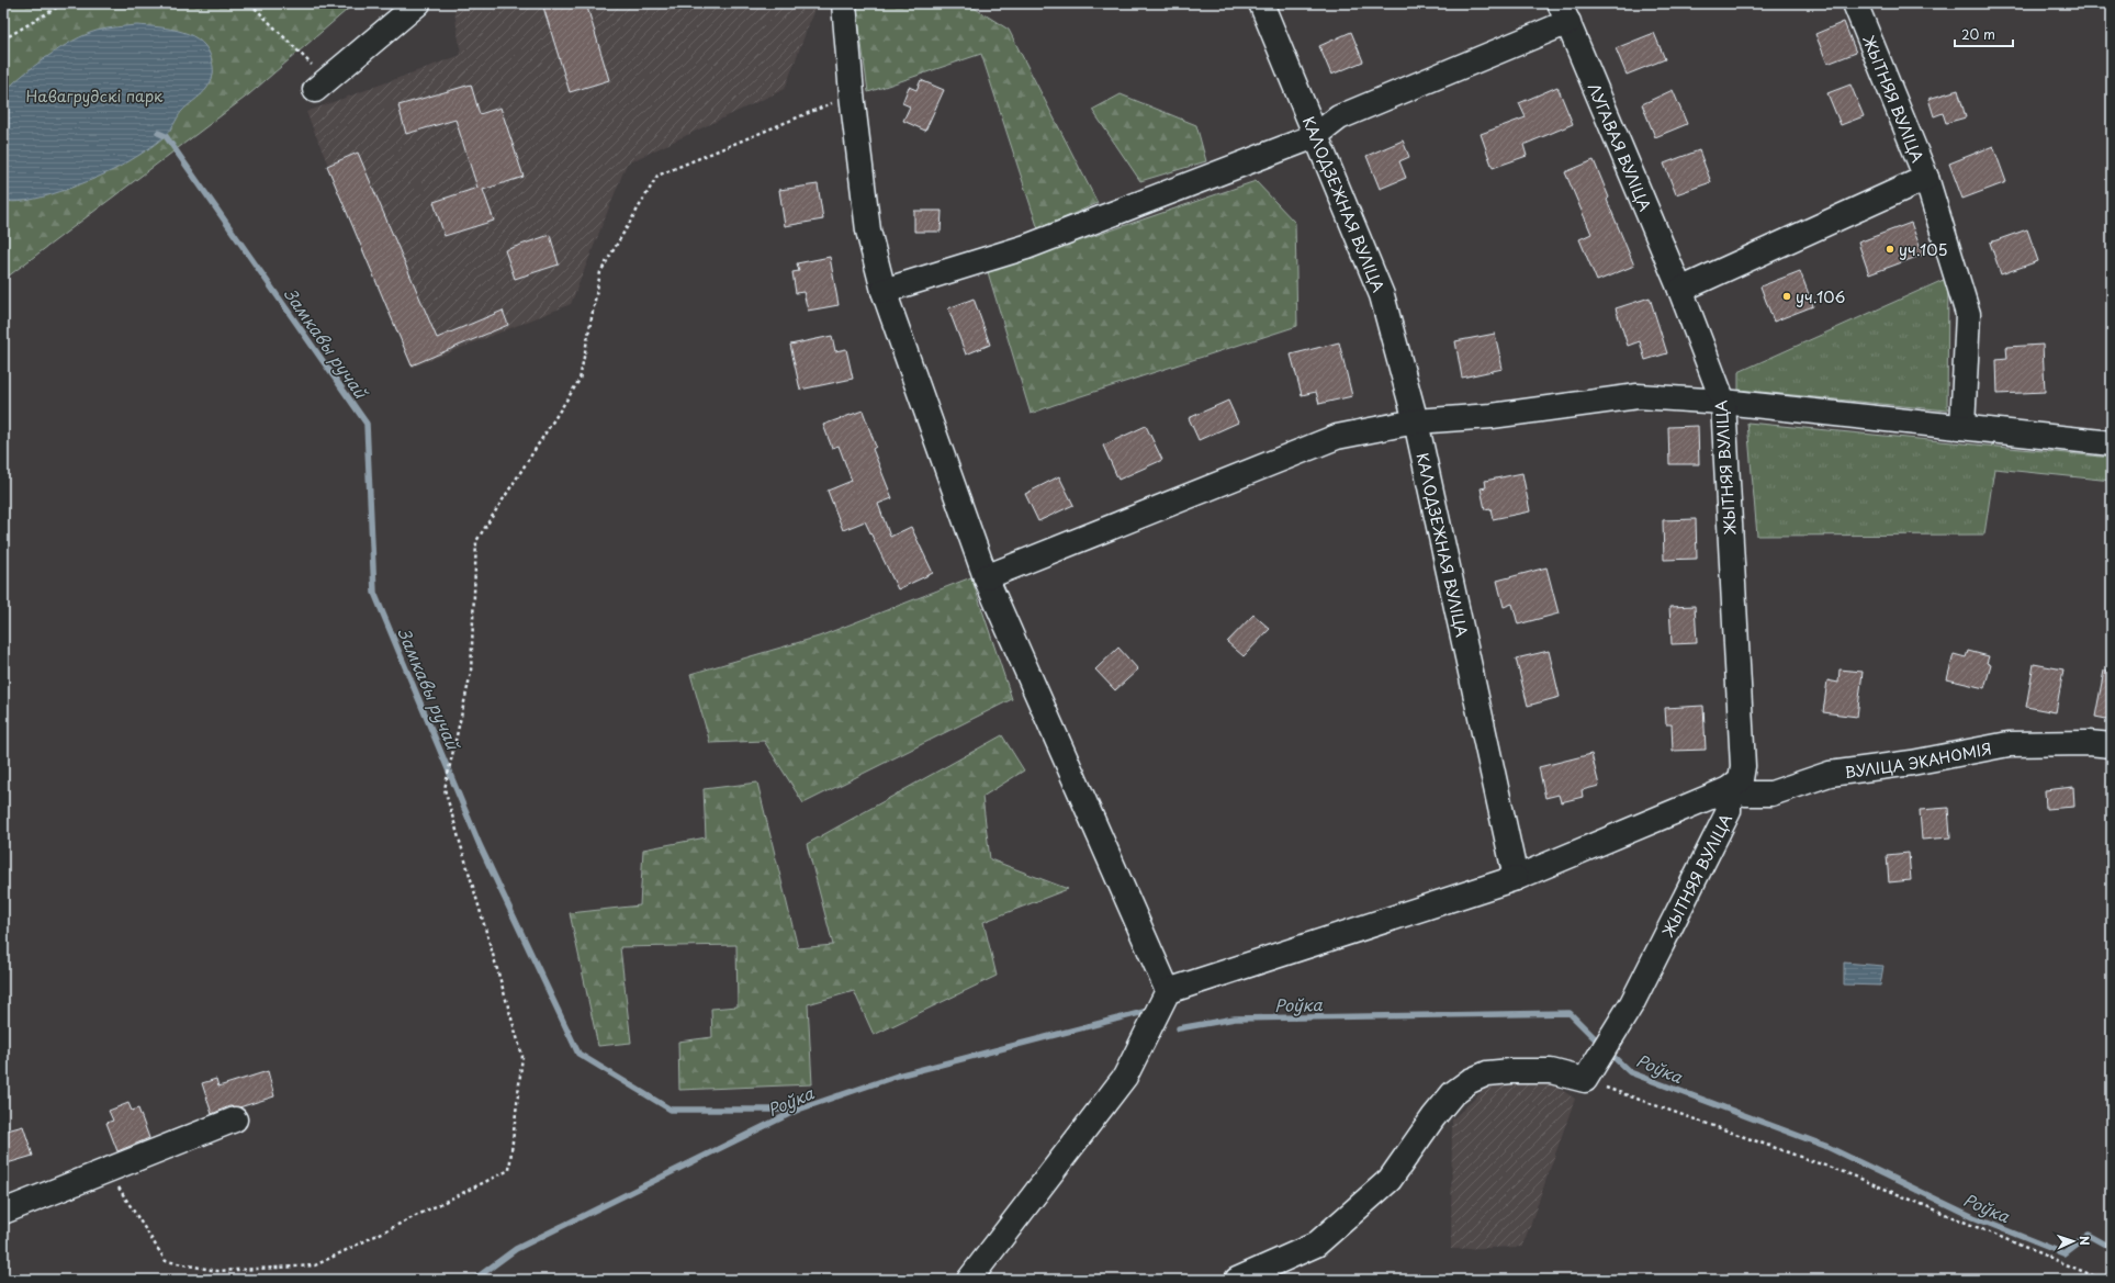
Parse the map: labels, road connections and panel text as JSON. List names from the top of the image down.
{
  "streets": {
    "street": [
      "ЖЫТНЯЯ ВУЛІЦА",
      "ЛУГАВАЯ ВУЛІЦА",
      "КАЛОДЗЕЖНАЯ ВУЛІЦА",
      "ВУЛІЦА ЭКАНОМІЯ"
    ]
  },
  "crossings": [
    ["ЖЫТНЯЯ ВУЛІЦА", "ЛУГАВАЯ ВУЛІЦА"],
    ["ЖЫТНЯЯ ВУЛІЦА", "ВУЛІЦА ЭКАНОМІЯ"]
  ],
  "water": ["Замкавы ручай", "Роўка"],
  "parks": ["Навагрудскі парк"],
  "places": ["уч.105", "уч.106"],
  "scale_bar": "20 m",
  "north": "right"
}
